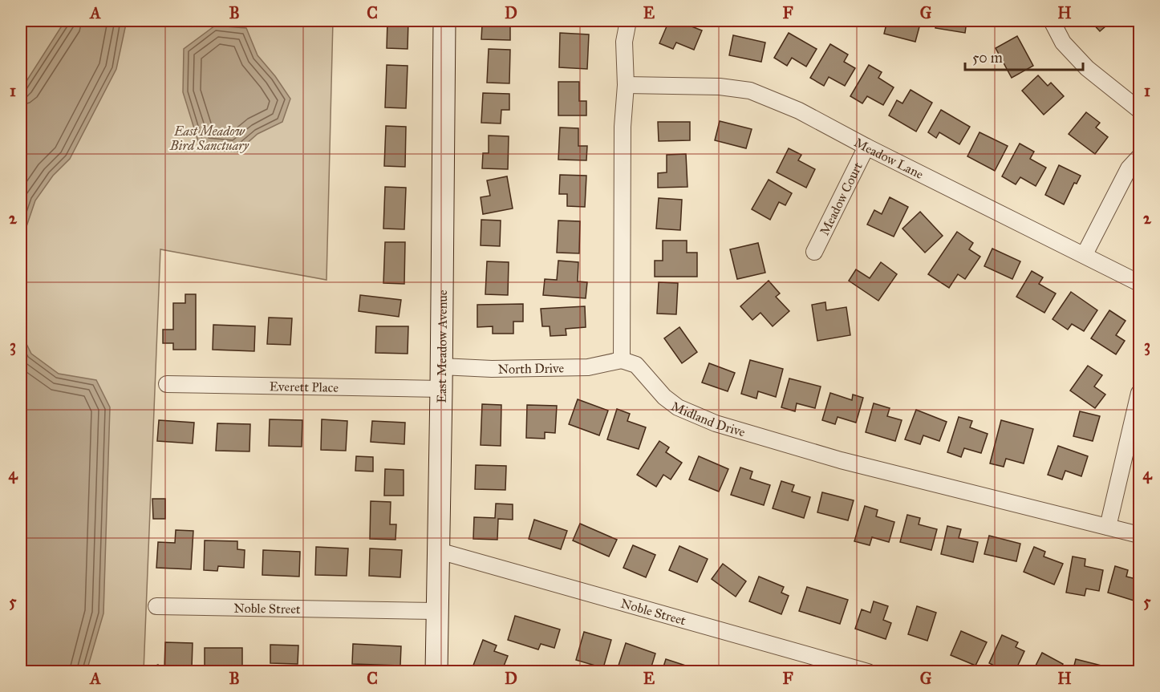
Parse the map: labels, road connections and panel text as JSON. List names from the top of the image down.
{
  "streets": {
    "street": [
      "Meadow Lane",
      "Meadow Court",
      "East Meadow Avenue",
      "North Drive",
      "Everett Place",
      "Midland Drive",
      "Noble Street"
    ]
  },
  "crossings": [
    ["Meadow Lane", "Meadow Court"],
    ["East Meadow Avenue", "North Drive"],
    ["East Meadow Avenue", "Everett Place"],
    ["East Meadow Avenue", "Noble Street"],
    ["North Drive", "Midland Drive"]
  ],
  "parks": ["East Meadow Bird Sanctuary"],
  "scale_bar": "50 m",
  "grid": {
    "columns": [
      "A",
      "B",
      "C",
      "D",
      "E",
      "F",
      "G",
      "H"
    ],
    "rows": [
      "1",
      "2",
      "3",
      "4",
      "5"
    ]
  }
}
